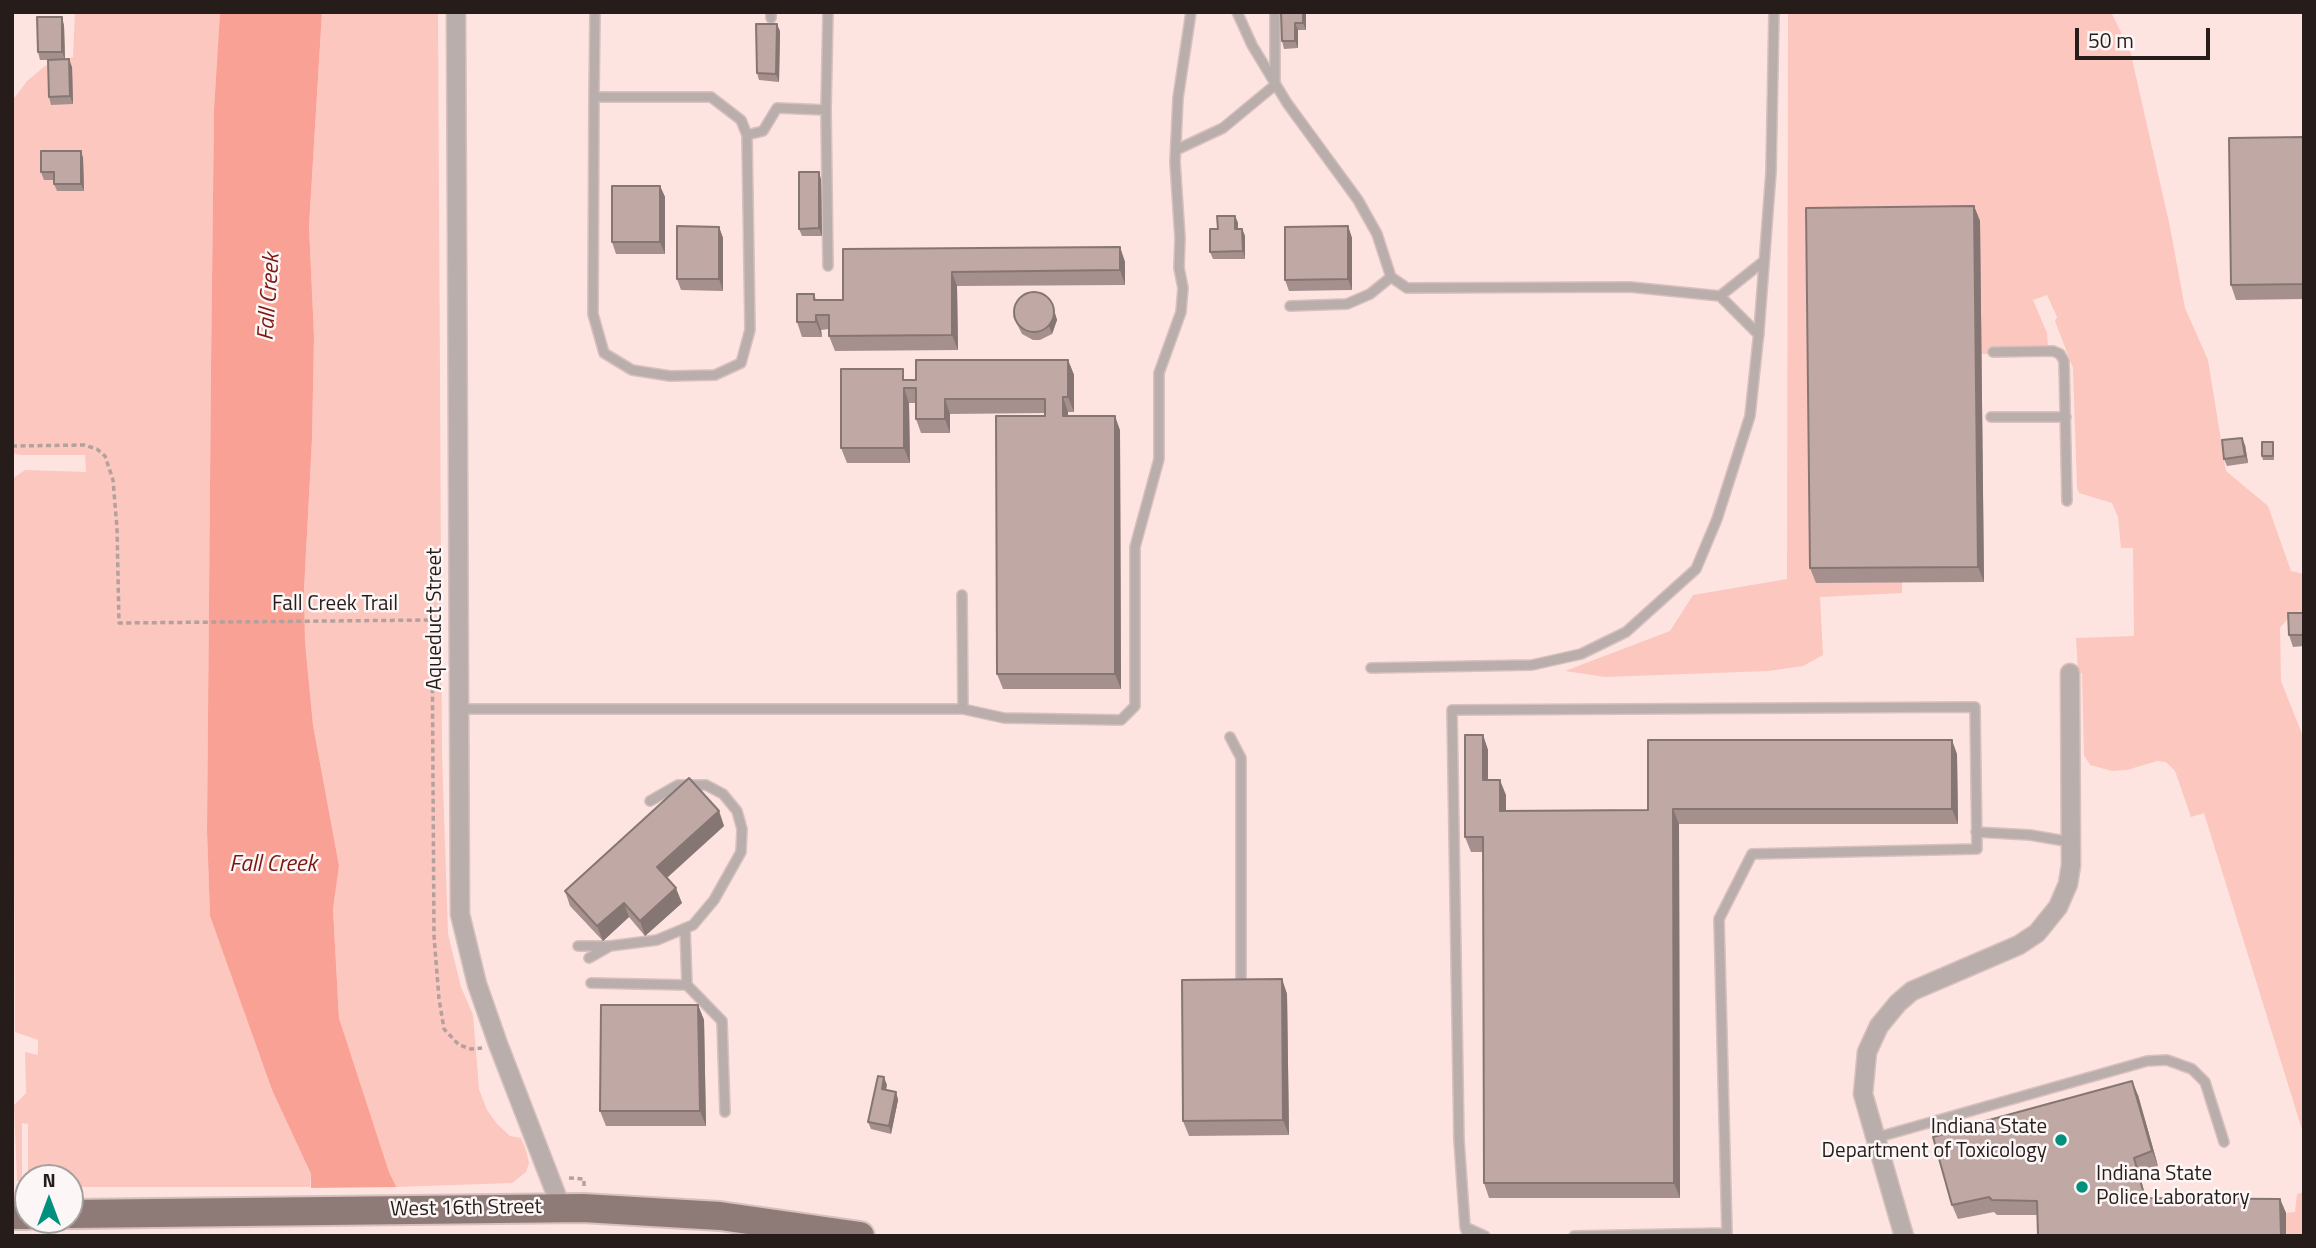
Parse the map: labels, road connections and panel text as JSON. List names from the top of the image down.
{
  "streets": {
    "main road": ["West 16th Street"],
    "street": ["Aqueduct Street"],
    "path": ["Fall Creek Trail"]
  },
  "crossings": [
    ["Aqueduct Street", "West 16th Street"]
  ],
  "water": ["Fall Creek"],
  "places": ["Indiana State Department of Toxicology", "Indiana State Police Laboratory"],
  "scale_bar": "50 m",
  "north": "top"
}
